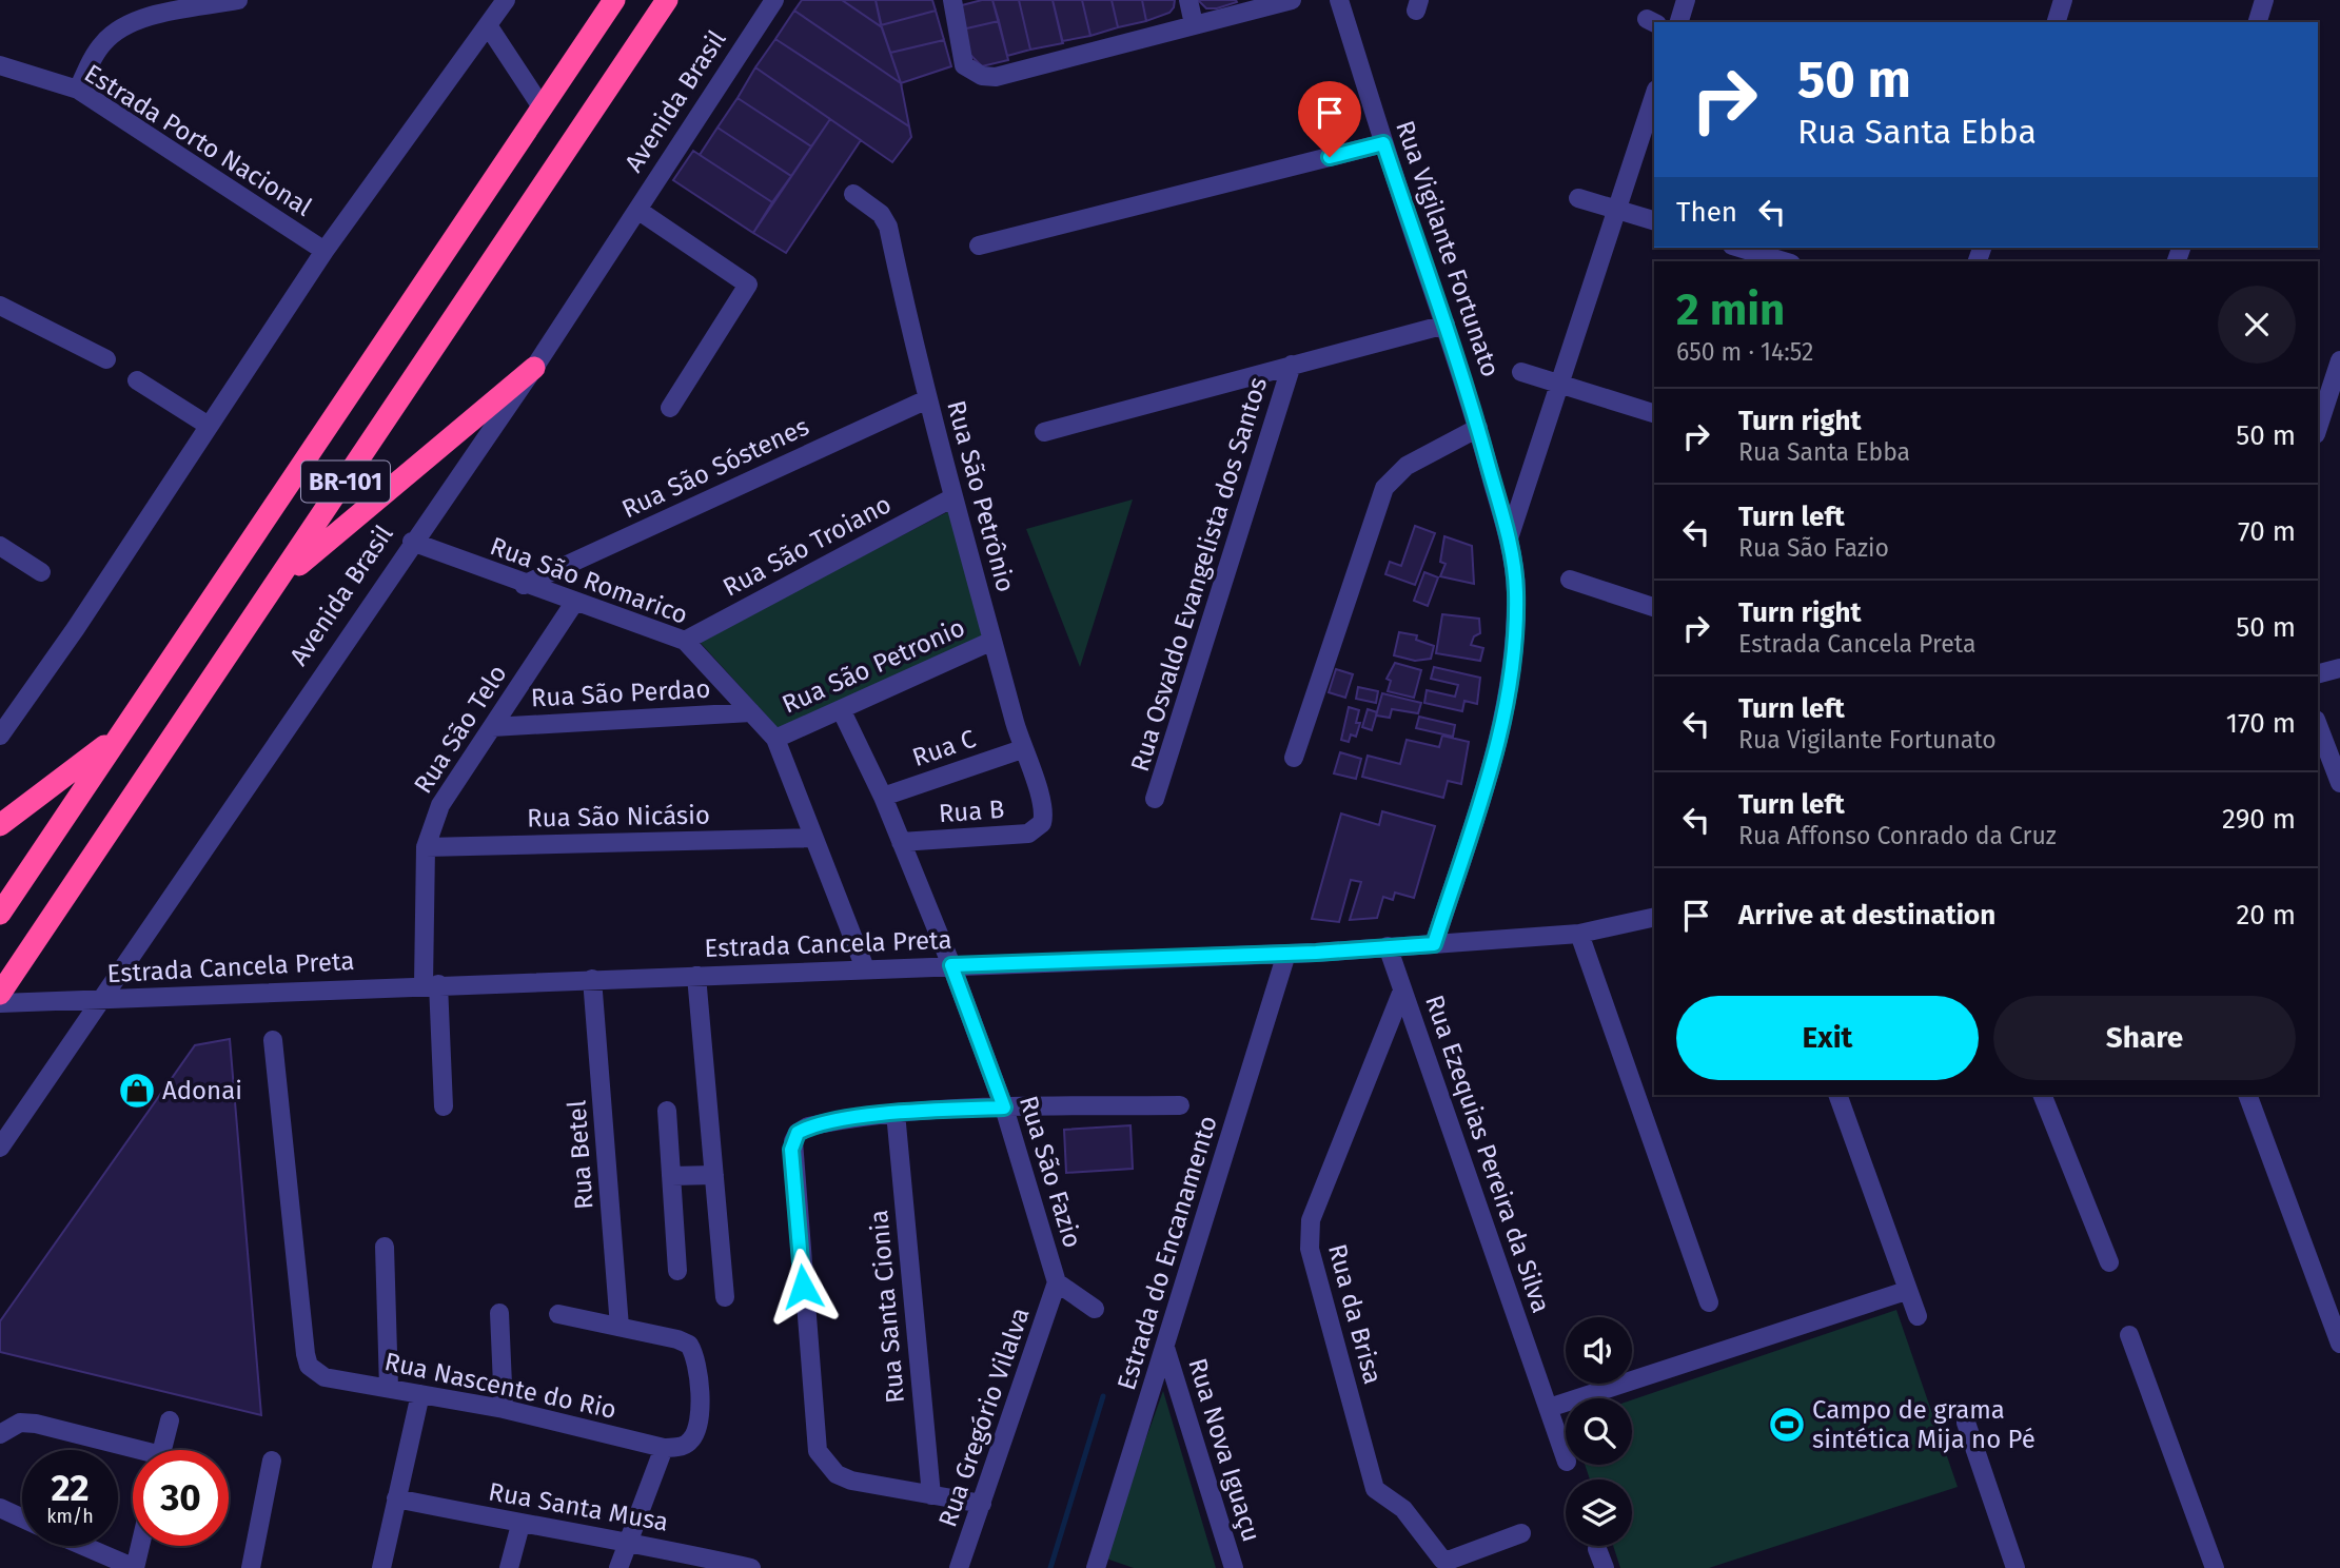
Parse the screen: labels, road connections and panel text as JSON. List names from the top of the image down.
{
  "streets": {
    "highway": ["BR-101"],
    "street": [
      "Avenida Brasil",
      "Estrada Porto Nacional",
      "Rua Vigilante Fortunato",
      "Rua São Sóstenes",
      "Rua São Petrônio",
      "Rua São Troiano",
      "Rua Osvaldo Evangelista dos Santos",
      "Rua São Romarico",
      "Rua São Petronio",
      "Rua São Perdao",
      "Rua São Telo",
      "Rua C",
      "Rua B",
      "Rua São Nicásio",
      "Estrada Cancela Preta",
      "Rua Ezequias Pereira da Silva",
      "Rua Betel",
      "Rua São Fazio",
      "Estrada do Encanamento",
      "Rua Santa Cionia",
      "Rua da Brisa",
      "Rua Nascente do Rio",
      "Rua Gregório Vilalva",
      "Rua Nova Iguaçu",
      "Rua Santa Musa"
    ]
  },
  "crossings": [
    ["Avenida Brasil", "Rua São Romarico"],
    ["Avenida Brasil", "Estrada Cancela Preta"],
    ["Rua Vigilante Fortunato", "Estrada Cancela Preta"],
    ["Rua São Sóstenes", "Rua São Petrônio"],
    ["Rua São Sóstenes", "Rua São Romarico"],
    ["Rua São Petrônio", "Rua São Troiano"],
    ["Rua São Petrônio", "Rua São Petronio"],
    ["Rua São Petrônio", "Rua C"],
    ["Rua São Petrônio", "Rua B"],
    ["Rua São Troiano", "Rua São Romarico"],
    ["Rua São Romarico", "Rua São Petronio"],
    ["Rua São Romarico", "Rua São Perdao"],
    ["Rua São Romarico", "Rua São Telo"],
    ["Rua São Romarico", "Rua São Nicásio"],
    ["Rua São Romarico", "Estrada Cancela Preta"],
    ["Rua São Petronio", "Rua São Fazio"],
    ["Rua São Perdao", "Rua São Telo"],
    ["Rua São Telo", "Rua São Nicásio"],
    ["Rua São Telo", "Estrada Cancela Preta"],
    ["Rua C", "Rua São Fazio"],
    ["Rua B", "Rua São Fazio"],
    ["Estrada Cancela Preta", "Rua Ezequias Pereira da Silva"],
    ["Estrada Cancela Preta", "Rua Betel"],
    ["Estrada Cancela Preta", "Rua São Fazio"],
    ["Estrada Cancela Preta", "Estrada do Encanamento"],
    ["Rua Ezequias Pereira da Silva", "Rua da Brisa"],
    ["Rua São Fazio", "Rua Gregório Vilalva"],
    ["Estrada do Encanamento", "Rua Nova Iguaçu"]
  ],
  "places": {
    "shop": ["Adonai"],
    "sports": ["Campo de grama sintética Mija no Pé"]
  },
  "page": {
    "turn": ["50 m", "Rua Santa Ebba"],
    "then": "Then",
    "heading": ["2 min", "650 m · 14:52"],
    "list": [
      {
        "name": "Turn right",
        "note": "Rua Santa Ebba",
        "value": "50 m"
      },
      {
        "name": "Turn left",
        "note": "Rua São Fazio",
        "value": "70 m"
      },
      {
        "name": "Turn right",
        "note": "Estrada Cancela Preta",
        "value": "50 m"
      },
      {
        "name": "Turn left",
        "note": "Rua Vigilante Fortunato",
        "value": "170 m"
      },
      {
        "name": "Turn left",
        "note": "Rua Affonso Conrado da Cruz",
        "value": "290 m"
      },
      {
        "name": "Arrive at destination",
        "value": "20 m"
      }
    ],
    "buttons": ["Exit", "Share"],
    "speed": "22 km/h",
    "limit": "30"
  }
}
